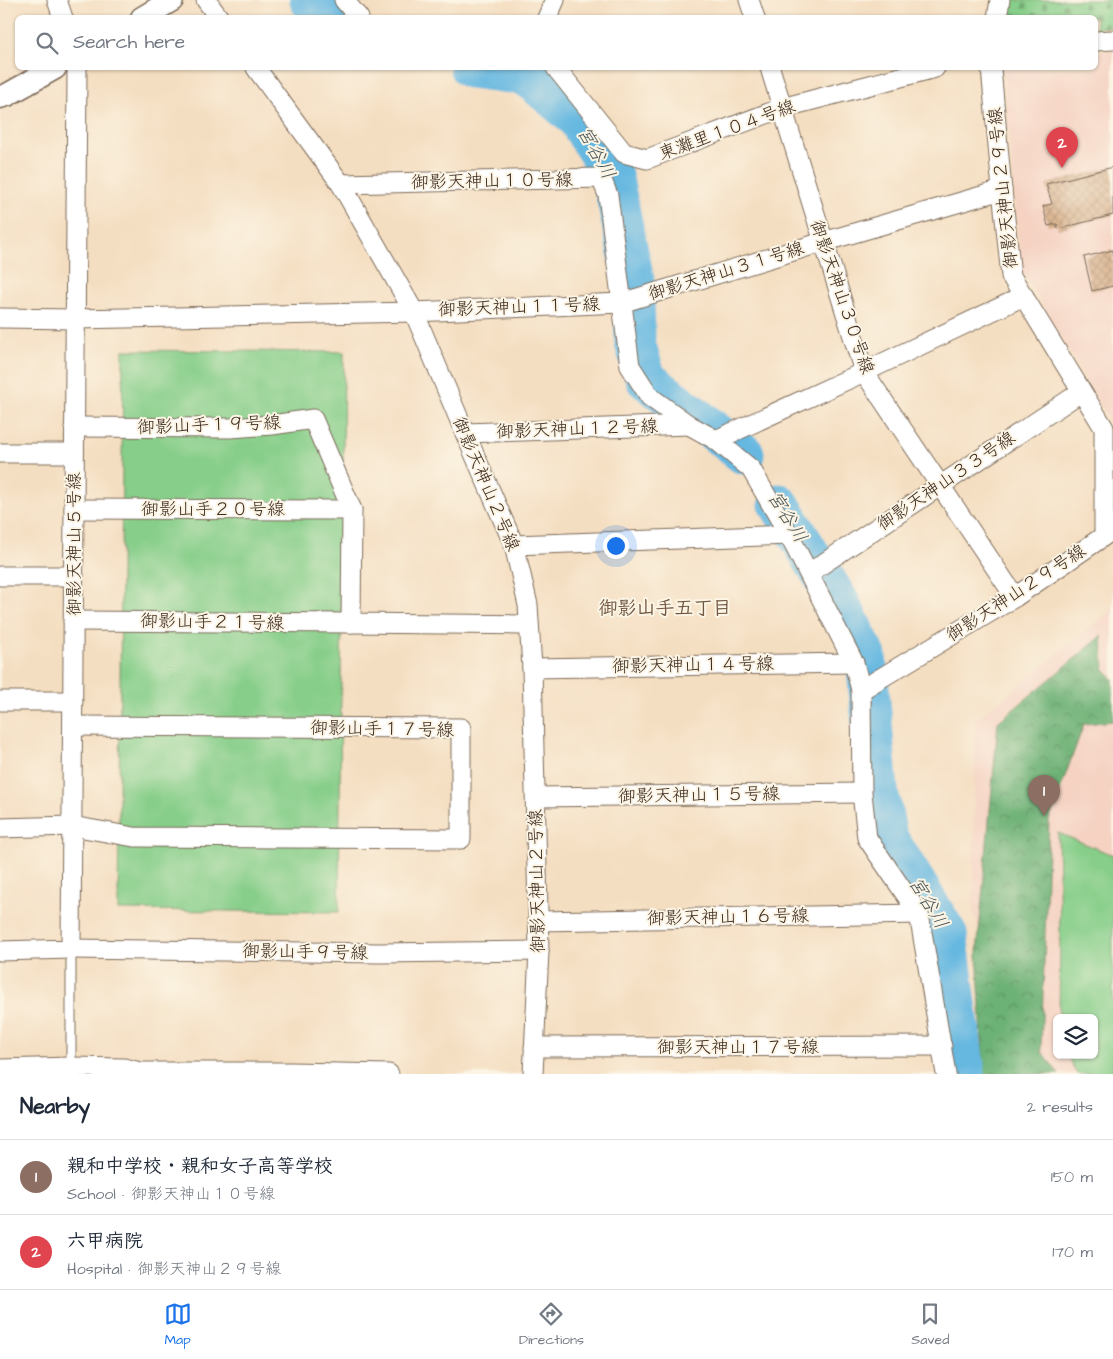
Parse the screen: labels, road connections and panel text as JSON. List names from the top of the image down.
{
  "streets": {
    "street": [
      "東灘里１０４号線",
      "御影天神山１０号線",
      "御影天神山２９号線",
      "御影天神山３１号線",
      "御影天神山３０号線",
      "御影天神山１１号線",
      "御影山手１９号線",
      "御影天神山１２号線",
      "御影天神山３３号線",
      "御影天神山２号線",
      "御影山手２０号線",
      "御影天神山５号線",
      "御影山手２１号線",
      "御影天神山１４号線",
      "御影山手１７号線",
      "御影天神山１５号線",
      "御影天神山１６号線",
      "御影山手９号線",
      "御影天神山１７号線"
    ]
  },
  "crossings": [
    ["東灘里１０４号線", "御影天神山３０号線"],
    ["御影天神山１０号線", "御影天神山２９号線"],
    ["御影天神山１０号線", "御影天神山３１号線"],
    ["御影天神山１０号線", "御影天神山１１号線"],
    ["御影天神山１０号線", "御影天神山１２号線"],
    ["御影天神山１０号線", "御影天神山３３号線"],
    ["御影天神山１０号線", "御影天神山２号線"],
    ["御影天神山１０号線", "御影天神山１４号線"],
    ["御影天神山１０号線", "御影天神山１５号線"],
    ["御影天神山１０号線", "御影天神山１６号線"],
    ["御影天神山１０号線", "御影天神山１７号線"],
    ["御影天神山２９号線", "御影天神山３１号線"],
    ["御影天神山２９号線", "御影天神山３０号線"],
    ["御影天神山２９号線", "御影天神山３３号線"],
    ["御影天神山３１号線", "御影天神山３０号線"],
    ["御影天神山３１号線", "御影天神山１１号線"],
    ["御影天神山３０号線", "御影天神山３３号線"],
    ["御影天神山１１号線", "御影天神山２号線"],
    ["御影天神山１１号線", "御影天神山５号線"],
    ["御影山手１９号線", "御影山手２０号線"],
    ["御影山手１９号線", "御影天神山５号線"],
    ["御影山手１９号線", "御影山手２１号線"],
    ["御影天神山１２号線", "御影天神山２号線"],
    ["御影天神山２号線", "御影天神山１４号線"],
    ["御影天神山２号線", "御影天神山１５号線"],
    ["御影天神山２号線", "御影天神山１６号線"],
    ["御影天神山２号線", "御影山手９号線"],
    ["御影天神山２号線", "御影天神山１７号線"],
    ["御影山手２０号線", "御影天神山５号線"],
    ["御影天神山５号線", "御影山手２１号線"],
    ["御影天神山５号線", "御影山手１７号線"],
    ["御影天神山５号線", "御影山手９号線"]
  ],
  "districts": ["御影山手五丁目"],
  "water": ["宮谷川"],
  "page": {
    "search": "Search here",
    "pins": ["2", "1"],
    "heading": ["Nearby", "2 results"],
    "list": [
      {
        "mark": "1",
        "name": "親和中学校・親和女子高等学校",
        "note": "School · 御影天神山１０号線",
        "value": "150 m"
      },
      {
        "mark": "2",
        "name": "六甲病院",
        "note": "Hospital · 御影天神山２９号線",
        "value": "170 m"
      }
    ],
    "nav": ["Map", "Directions", "Saved"]
  }
}
